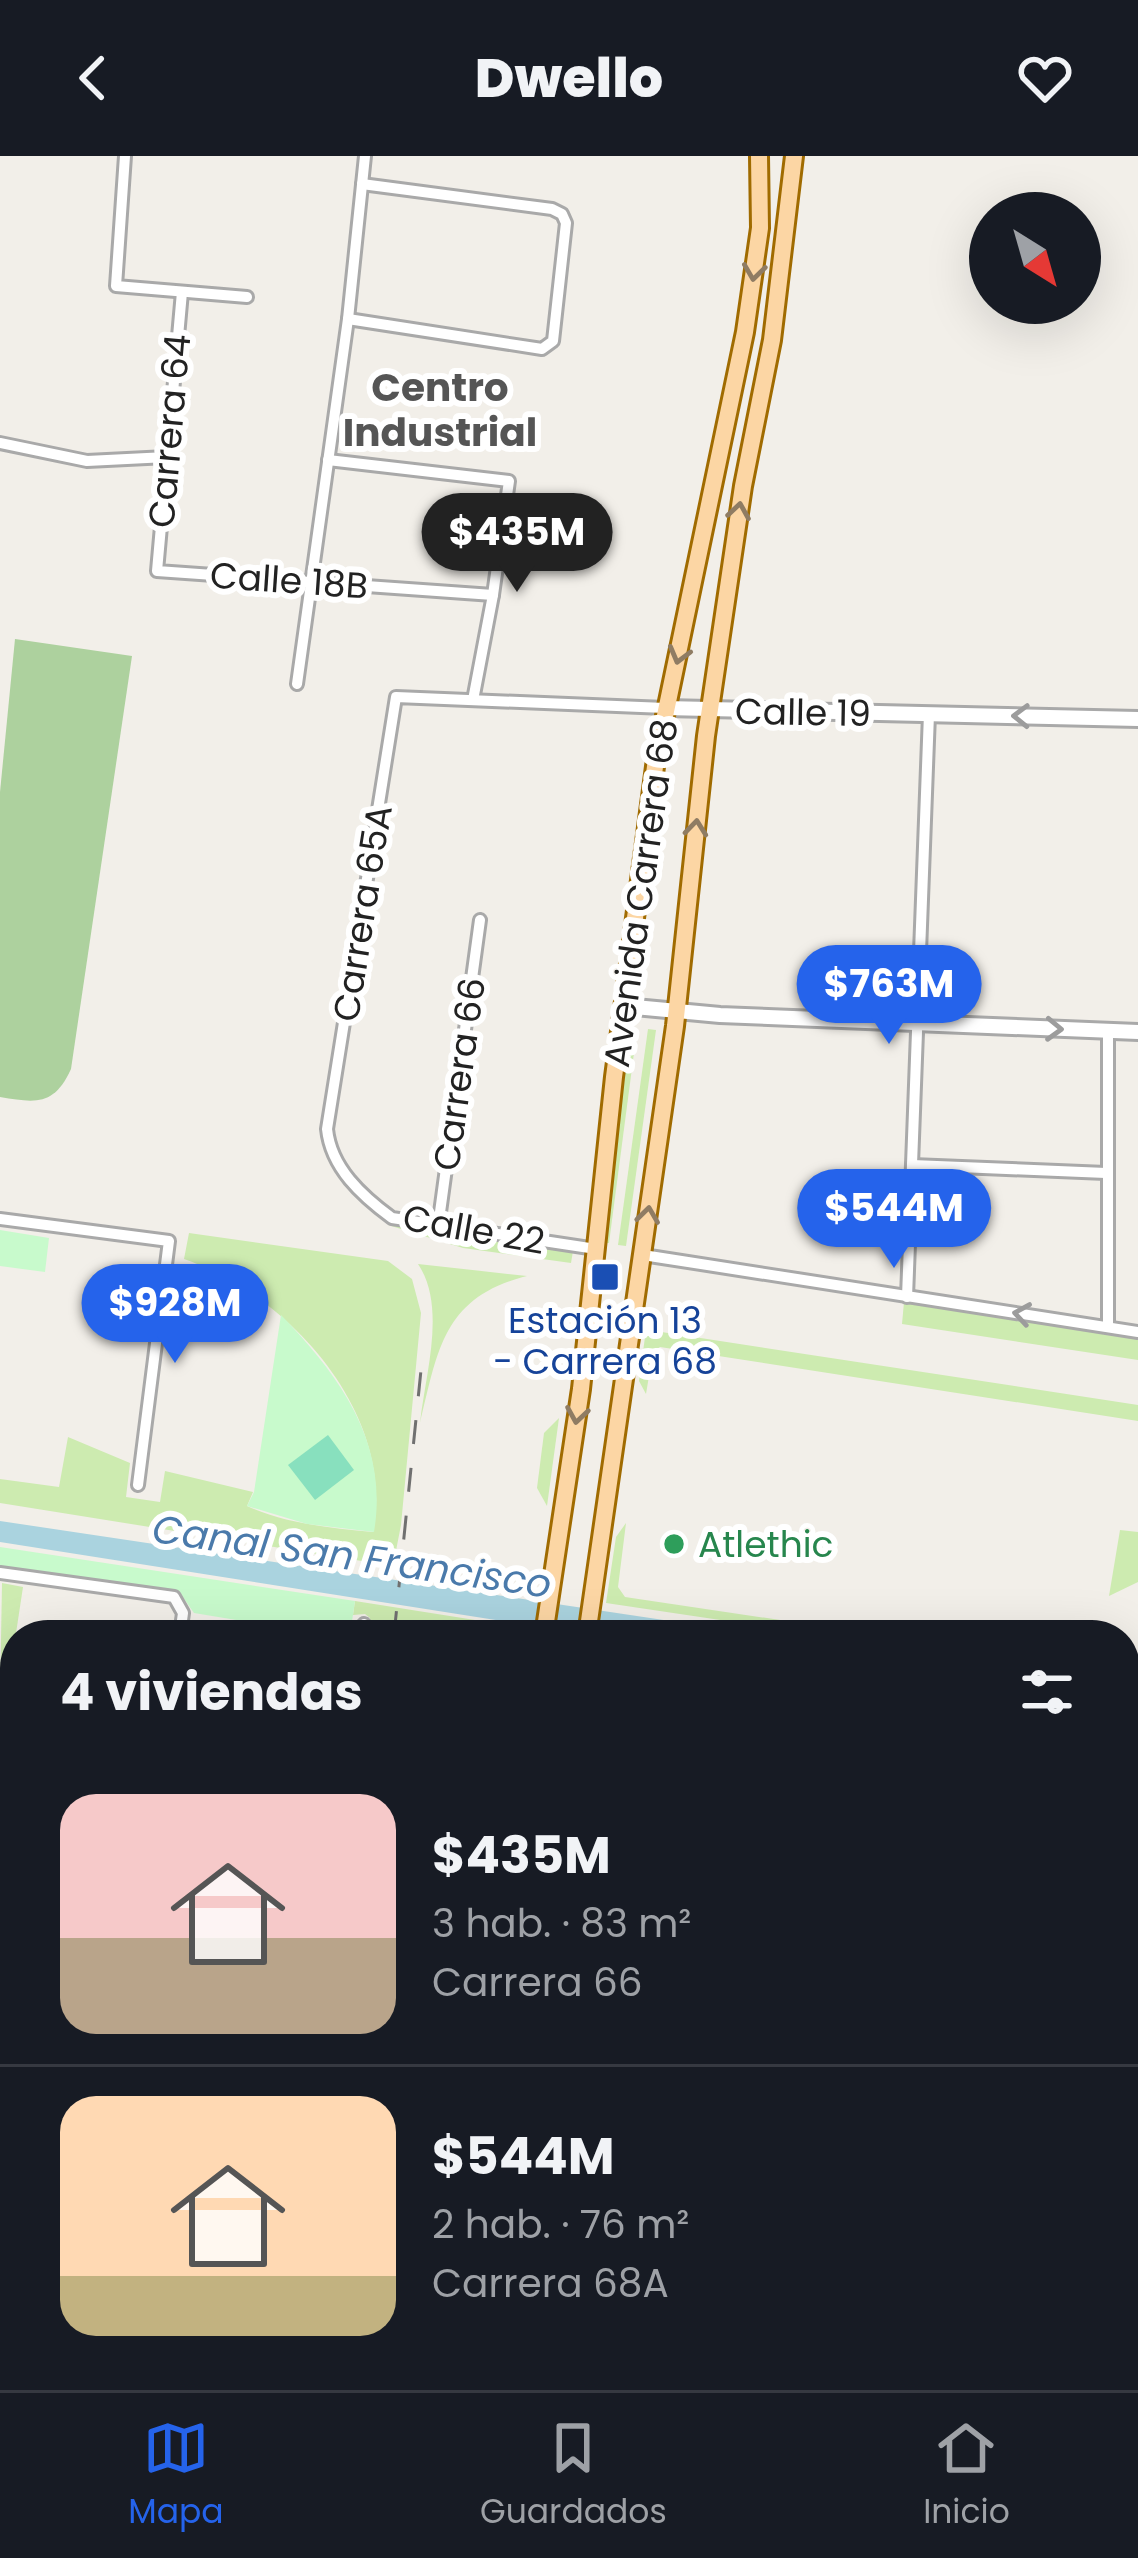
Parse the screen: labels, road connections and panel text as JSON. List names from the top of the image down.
{
  "streets": {
    "main road": ["Avenida Carrera 68"],
    "street": [
      "Carrera 64",
      "Calle 18B",
      "Calle 19",
      "Carrera 65A",
      "Carrera 66",
      "Calle 22"
    ]
  },
  "crossings": [
    ["Carrera 64", "Calle 18B"],
    ["Calle 19", "Avenida Carrera 68"],
    ["Calle 19", "Carrera 65A"],
    ["Avenida Carrera 68", "Calle 22"],
    ["Carrera 65A", "Calle 22"],
    ["Carrera 66", "Calle 22"]
  ],
  "districts": ["Centro Industrial"],
  "water": ["Canal San Francisco"],
  "places": {
    "transit": ["Estación 13 - Carrera 68"],
    "other": ["Atlethic"]
  },
  "north": "bottom right",
  "page": {
    "header": "Dwello",
    "price": [
      "$435M",
      "$763M",
      "$544M",
      "$928M"
    ],
    "heading": "4 viviendas",
    "list": [
      {
        "name": "$435M",
        "note": "3 hab. · 83 m² · Carrera 66"
      },
      {
        "name": "$544M",
        "note": "2 hab. · 76 m² · Carrera 68A"
      }
    ],
    "tabs": ["Mapa", "Guardados", "Inicio"]
  }
}
